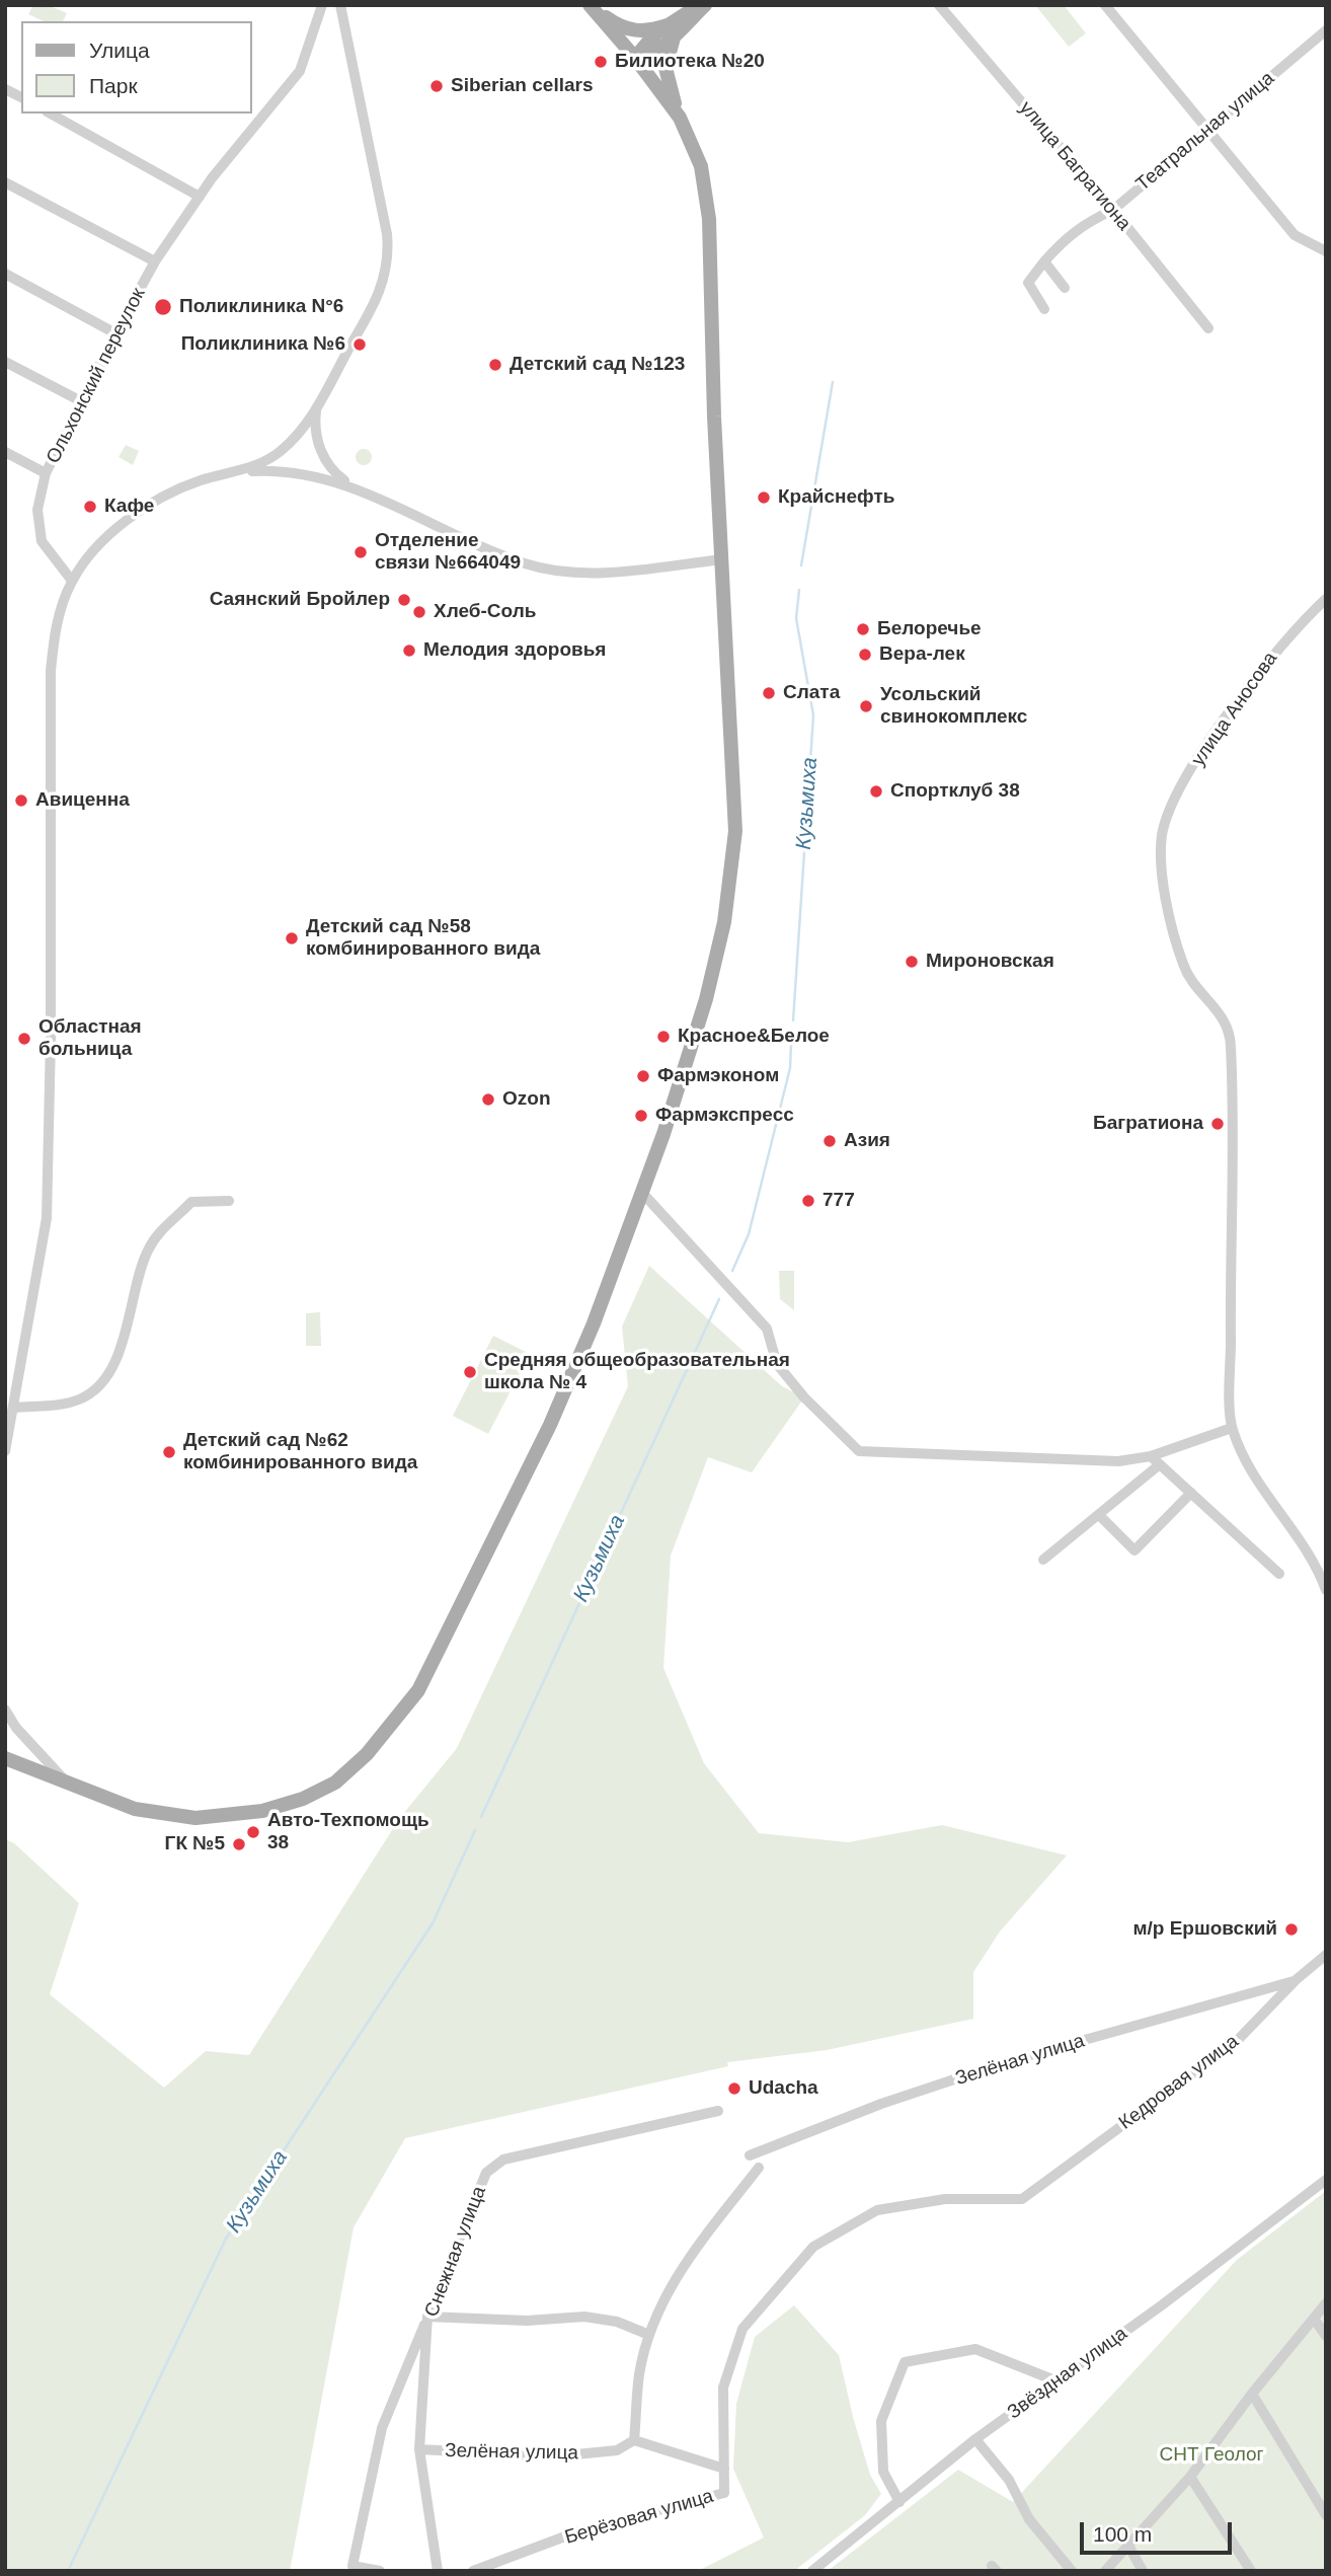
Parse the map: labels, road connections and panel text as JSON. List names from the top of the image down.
{
  "streets": {
    "street": [
      "Театральная улица",
      "улица Багратиона",
      "Ольхонский переулок",
      "улица Аносова",
      "Зелёная улица",
      "Кедровая улица",
      "Снежная улица",
      "Звёздная улица",
      "Берёзовая улица"
    ]
  },
  "crossings": [
    ["Театральная улица", "улица Багратиона"],
    ["Зелёная улица", "Кедровая улица"],
    ["Зелёная улица", "Снежная улица"],
    ["Кедровая улица", "Берёзовая улица"]
  ],
  "water": ["Кузьмиха"],
  "parks": ["СНТ Геолог"],
  "places": [
    "Билиотека №20",
    "Siberian cellars",
    "Поликлиника N°6",
    "Поликлиника №6",
    "Детский сад №123",
    "Крайснефть",
    "Кафе",
    "Отделение связи №664049",
    "Саянский Бройлер",
    "Хлеб-Соль",
    "Белоречье",
    "Мелодия здоровья",
    "Вера-лек",
    "Слата",
    "Усольский свинокомплекс",
    "Спортклуб 38",
    "Авиценна",
    "Детский сад №58 комбинированного вида",
    "Мироновская",
    "Красное&Белое",
    "Областная больница",
    "Фармэконом",
    "Ozon",
    "Фармэкспресс",
    "Багратиона",
    "Азия",
    "777",
    "Средняя общеобразовательная школа № 4",
    "Детский сад №62 комбинированного вида",
    "Авто-Техпомощь 38",
    "ГК №5",
    "м/р Ершовский",
    "Udacha"
  ],
  "legend": ["Улица", "Парк"],
  "scale_bar": "100 m"
}
